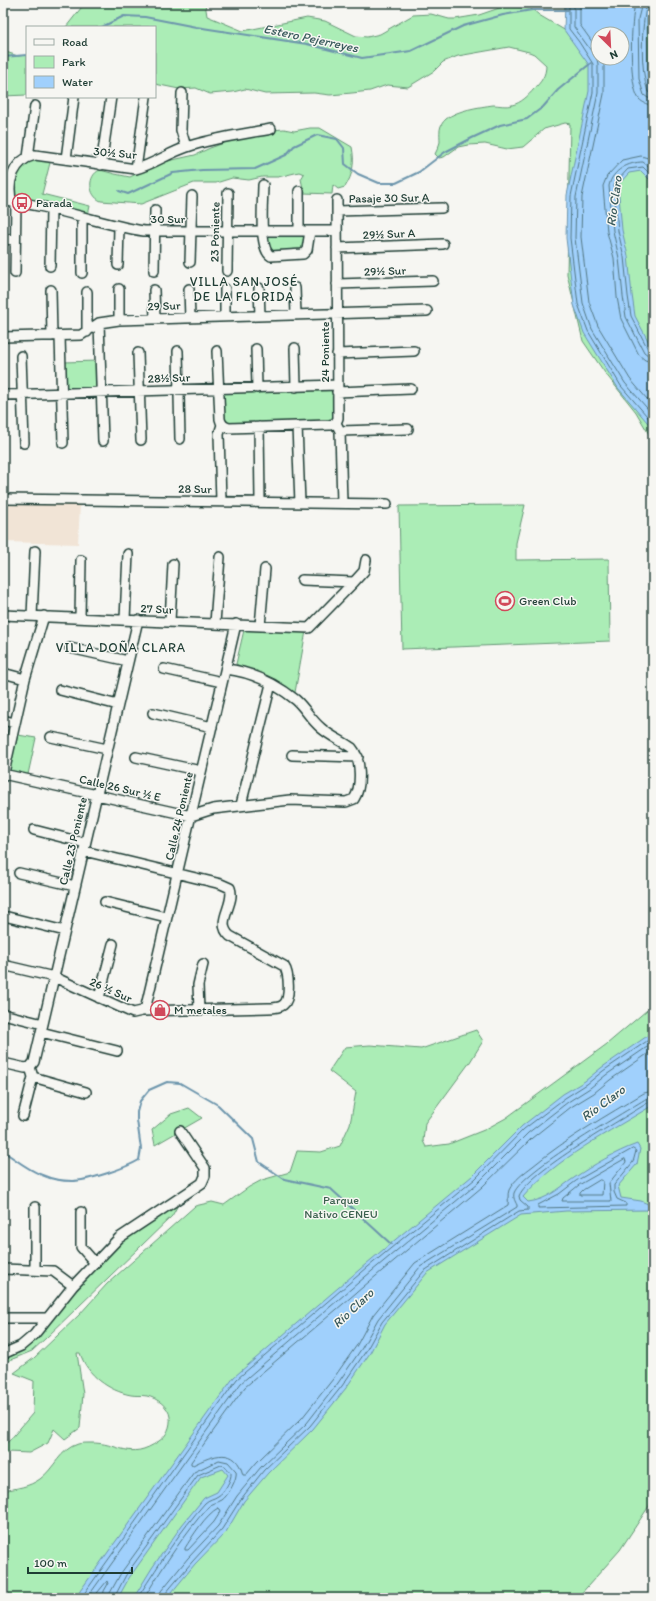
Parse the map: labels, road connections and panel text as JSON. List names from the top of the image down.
{
  "streets": {
    "street": [
      "30½ Sur",
      "Pasaje 30 Sur A",
      "30 Sur",
      "23 Poniente",
      "29½ Sur A",
      "29½ Sur",
      "29 Sur",
      "24 Poniente",
      "28½ Sur",
      "28 Sur",
      "27 Sur",
      "Calle 26 Sur ½ E",
      "Calle 24 Poniente",
      "Calle 23 Poniente",
      "26 ½ Sur"
    ]
  },
  "crossings": [
    ["Pasaje 30 Sur A", "24 Poniente"],
    ["30 Sur", "23 Poniente"],
    ["30 Sur", "24 Poniente"],
    ["29½ Sur A", "24 Poniente"],
    ["29½ Sur", "24 Poniente"],
    ["29 Sur", "24 Poniente"],
    ["24 Poniente", "28½ Sur"],
    ["24 Poniente", "28 Sur"],
    ["27 Sur", "Calle 24 Poniente"],
    ["27 Sur", "Calle 23 Poniente"],
    ["Calle 26 Sur ½ E", "Calle 24 Poniente"],
    ["Calle 26 Sur ½ E", "Calle 23 Poniente"],
    ["Calle 24 Poniente", "26 ½ Sur"],
    ["Calle 23 Poniente", "26 ½ Sur"]
  ],
  "districts": ["VILLA SAN JOSÉ DE LA FLORIDA", "VILLA DOÑA CLARA"],
  "water": ["Estero Pejerreyes", "Río Claro"],
  "parks": ["Parque Nativo CENEU"],
  "places": {
    "bus stop": ["Parada"],
    "sports": ["Green Club"],
    "shop": ["M metales"]
  },
  "legend": ["Road", "Park", "Water"],
  "scale_bar": "100 m",
  "north": "bottom right"
}
